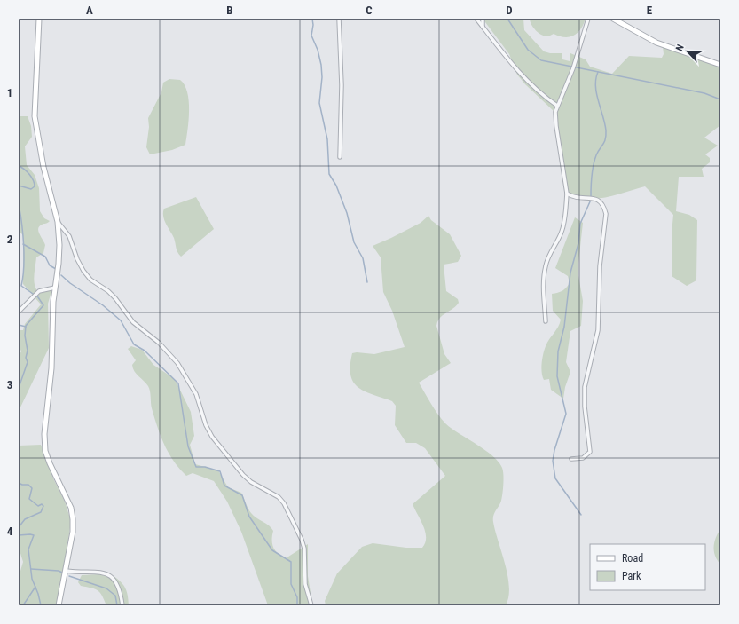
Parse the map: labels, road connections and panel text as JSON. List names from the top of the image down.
{
  "legend": ["Road", "Park"],
  "north": "top left",
  "grid": {
    "columns": [
      "A",
      "B",
      "C",
      "D",
      "E"
    ],
    "rows": [
      "1",
      "2",
      "3",
      "4"
    ]
  }
}
